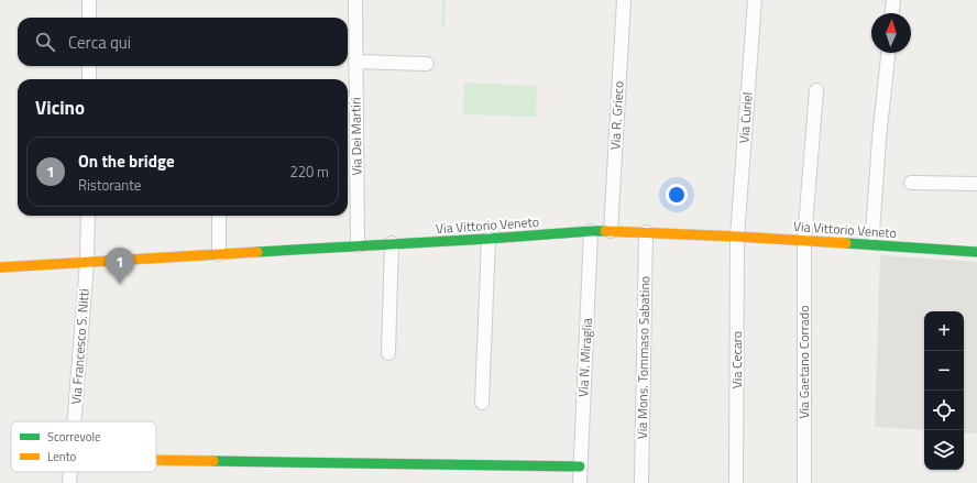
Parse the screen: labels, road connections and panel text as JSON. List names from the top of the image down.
{
  "streets": {
    "street": [
      "Via R. Grieco",
      "Via Curiel",
      "Via Dei Martiri",
      "Via Vittorio Veneto",
      "Via Francesco S. Nitti",
      "Via N. Miraglia",
      "Via Mons. Tommaso Sabatino",
      "Via Cecaro",
      "Via Gaetano Corrado"
    ]
  },
  "crossings": [
    ["Via R. Grieco", "Via Vittorio Veneto"],
    ["Via Curiel", "Via Vittorio Veneto"],
    ["Via Curiel", "Via Cecaro"],
    ["Via Dei Martiri", "Via Vittorio Veneto"],
    ["Via Vittorio Veneto", "Via Francesco S. Nitti"],
    ["Via Vittorio Veneto", "Via N. Miraglia"],
    ["Via Vittorio Veneto", "Via Mons. Tommaso Sabatino"],
    ["Via Vittorio Veneto", "Via Cecaro"],
    ["Via Vittorio Veneto", "Via Gaetano Corrado"]
  ],
  "legend": ["Scorrevole", "Lento"],
  "north": "top",
  "page": {
    "search": "Cerca qui",
    "heading": "Vicino",
    "list": [
      {
        "mark": "1",
        "name": "On the bridge",
        "note": "Ristorante",
        "value": "220 m"
      }
    ],
    "pins": "1",
    "map_buttons": ["+", "−"]
  }
}
